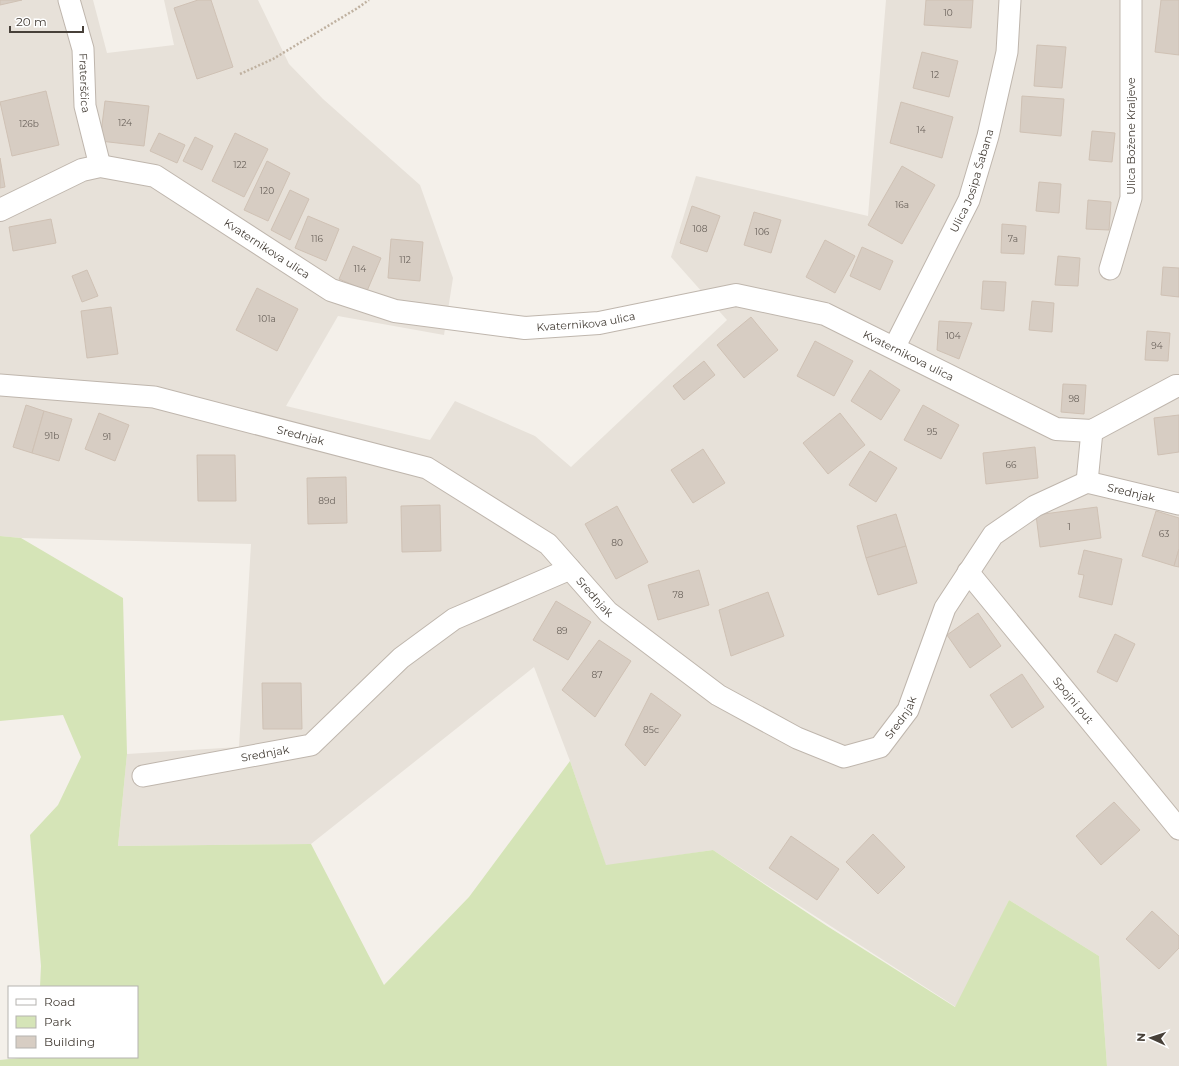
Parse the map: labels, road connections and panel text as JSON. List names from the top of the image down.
{
  "streets": {
    "street": [
      "Fraterščica",
      "Ulica Božene Kraljeve",
      "Ulica Josipa Šabana",
      "Kvaternikova ulica",
      "Srednjak",
      "Spojni put"
    ]
  },
  "crossings": [
    ["Fraterščica", "Kvaternikova ulica"],
    ["Ulica Josipa Šabana", "Kvaternikova ulica"],
    ["Srednjak", "Spojni put"]
  ],
  "house_numbers": [
    "10",
    "12",
    "124",
    "126b",
    "14",
    "122",
    "120",
    "16a",
    "108",
    "106",
    "116",
    "7a",
    "112",
    "114",
    "101a",
    "104",
    "94",
    "98",
    "95",
    "91b",
    "91",
    "66",
    "89d",
    "1",
    "63",
    "80",
    "78",
    "89",
    "87",
    "85c"
  ],
  "legend": ["Road", "Park", "Building"],
  "scale_bar": "20 m",
  "north": "left"
}
